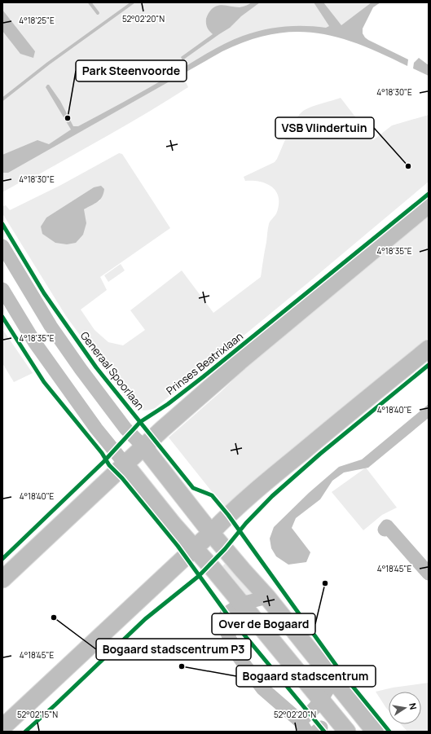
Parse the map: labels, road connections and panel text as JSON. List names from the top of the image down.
{
  "streets": {
    "main road": ["Prinses Beatrixlaan"],
    "cycle path": ["Generaal Spoorlaan"]
  },
  "places": [
    "Park Steenvoorde",
    "VSB Vlindertuin",
    "Over de Bogaard",
    "Bogaard stadscentrum P3",
    "Bogaard stadscentrum"
  ],
  "north": "right",
  "coordinates": [
    "52°02'20\"N",
    "4°18'25\"E",
    "4°18'30\"E",
    "4°18'35\"E",
    "4°18'40\"E",
    "4°18'45\"E",
    "52°02'15\"N"
  ]
}
